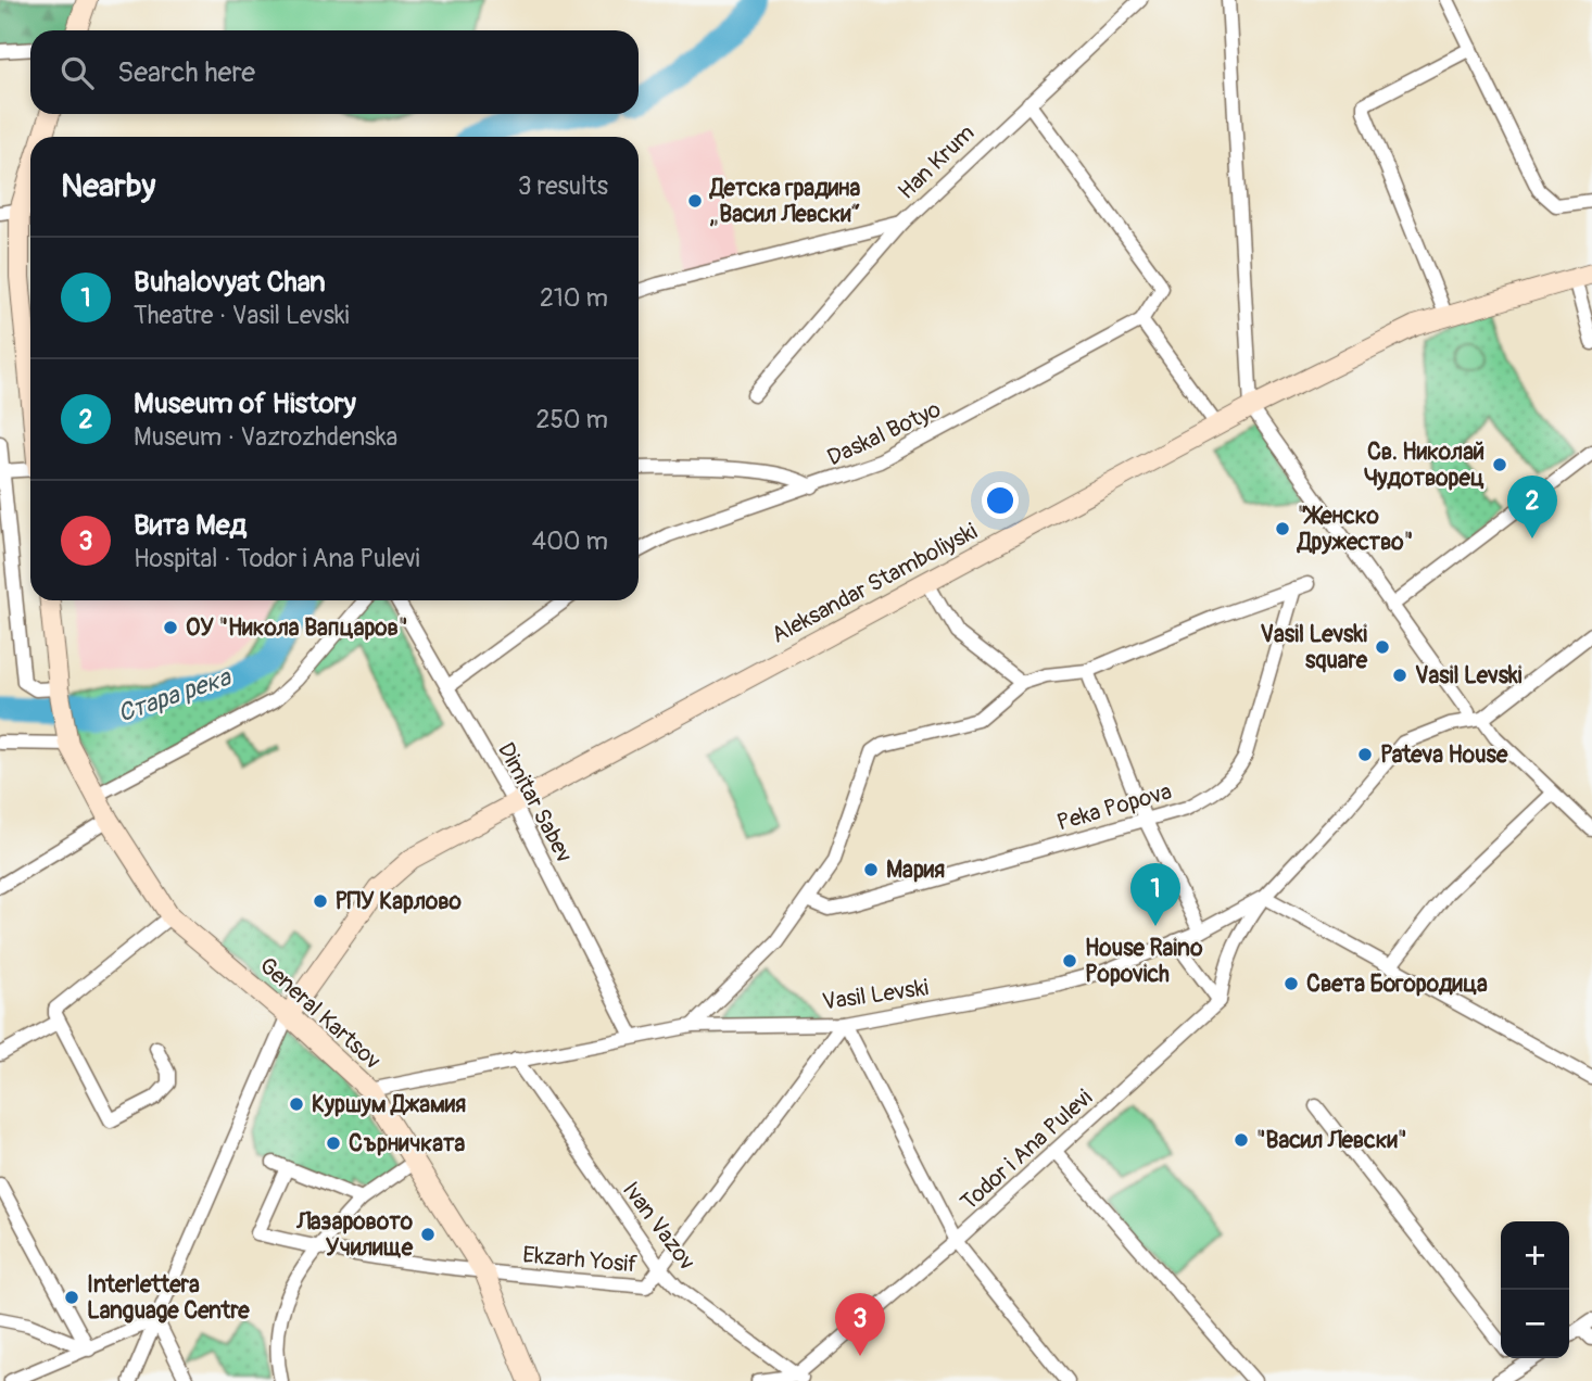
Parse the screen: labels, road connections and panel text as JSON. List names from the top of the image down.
{
  "streets": {
    "street": [
      "Han Krum",
      "Daskal Botyo",
      "Aleksandar Stamboliyski",
      "Dimitar Sabev",
      "Peka Popova",
      "Vasil Levski",
      "General Kartsov",
      "Todor i Ana Pulevi",
      "Ivan Vazov",
      "Ekzarh Yosif"
    ]
  },
  "crossings": [
    ["Aleksandar Stamboliyski", "Dimitar Sabev"],
    ["Aleksandar Stamboliyski", "General Kartsov"],
    ["Dimitar Sabev", "Vasil Levski"],
    ["Vasil Levski", "General Kartsov"],
    ["Vasil Levski", "Ivan Vazov"],
    ["Vasil Levski", "Ekzarh Yosif"],
    ["General Kartsov", "Ekzarh Yosif"],
    ["Todor i Ana Pulevi", "Ivan Vazov"],
    ["Ivan Vazov", "Ekzarh Yosif"]
  ],
  "water": ["Стара река"],
  "places": [
    "Детска градина „Васил Левски“",
    "Св. Николай Чудотворец",
    "\"Женско Дружество\"",
    "ОУ \"Никола Вапцаров\"",
    "Vasil Levski square",
    "Vasil Levski",
    "Pateva House",
    "Мария",
    "РПУ Карлово",
    "House Raino Popovich",
    "Света Богородица",
    "Куршум Джамия",
    "\"Васил Левски\"",
    "Сърничката",
    "Лазаровото Училище",
    "Interlettera Language Centre"
  ],
  "page": {
    "search": "Search here",
    "heading": ["Nearby", "3 results"],
    "list": [
      {
        "mark": "1",
        "name": "Buhalovyat Chan",
        "note": "Theatre · Vasil Levski",
        "value": "210 m"
      },
      {
        "mark": "2",
        "name": "Museum of History",
        "note": "Museum · Vazrozhdenska",
        "value": "250 m"
      },
      {
        "mark": "3",
        "name": "Вита Мед",
        "note": "Hospital · Todor i Ana Pulevi",
        "value": "400 m"
      }
    ],
    "pins": ["2", "1", "3"],
    "map_buttons": ["+", "−"]
  }
}
